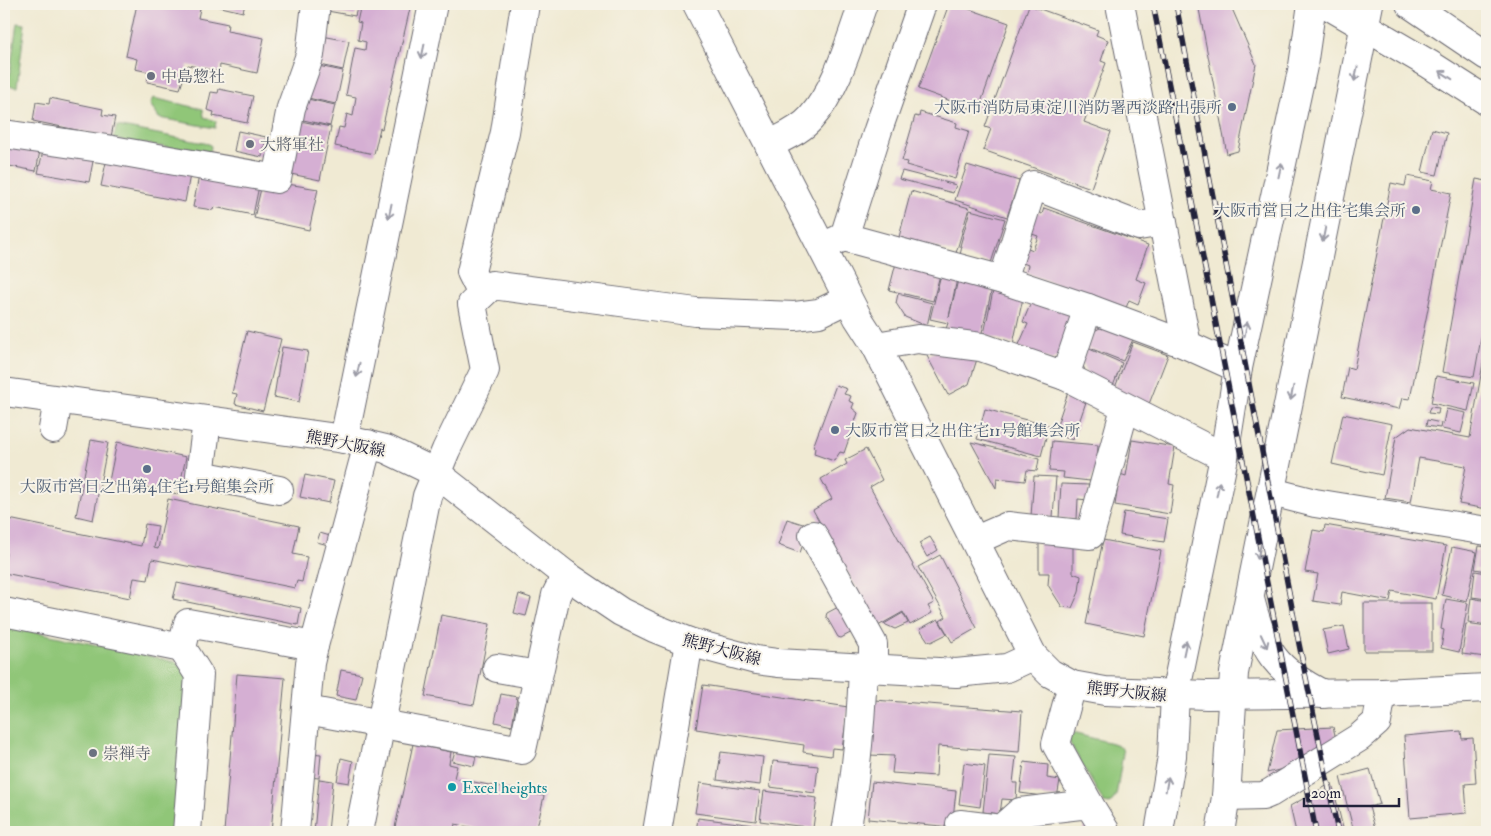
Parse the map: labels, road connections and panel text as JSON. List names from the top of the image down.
{
  "streets": {
    "street": ["熊野大阪線"]
  },
  "places": [
    "中島惣社",
    "大阪市消防局東淀川消防署西淡路出張所",
    "大將軍社",
    "大阪市営日之出住宅集会所",
    "大阪市営日之出住宅11号館集会所",
    "大阪市営日之出第4住宅1号館集会所",
    "崇禅寺",
    "Excel heights"
  ],
  "scale_bar": "20 m"
}
